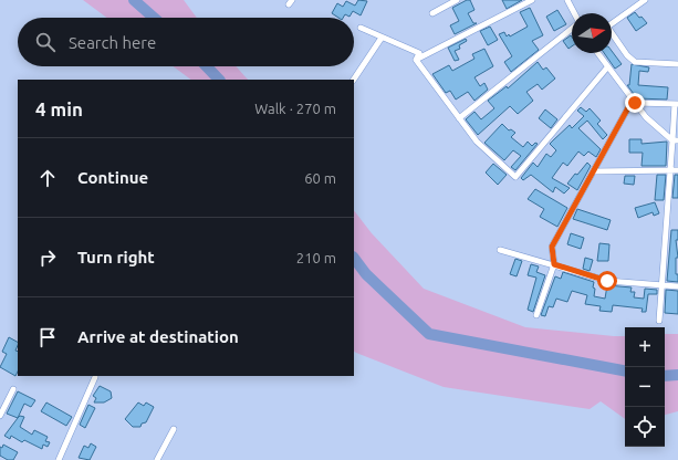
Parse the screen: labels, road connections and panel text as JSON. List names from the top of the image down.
{
  "north": "right",
  "page": {
    "search": "Search here",
    "heading": ["4 min", "Walk · 270 m"],
    "list": [
      ["Continue", "60 m"],
      ["Turn right", "210 m"],
      "Arrive at destination"
    ],
    "map_buttons": ["+", "−"]
  }
}
